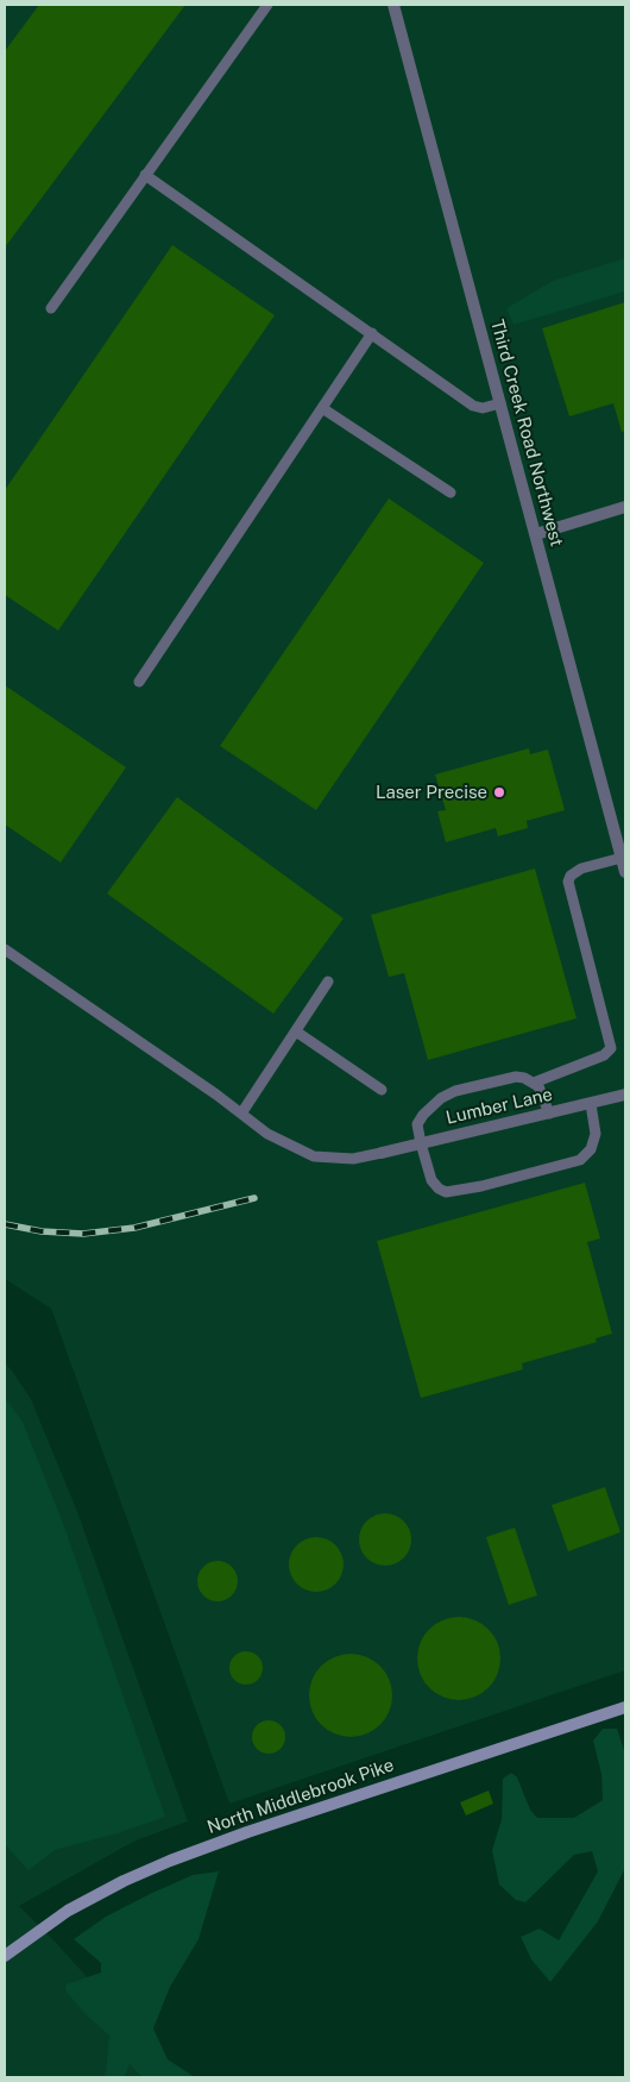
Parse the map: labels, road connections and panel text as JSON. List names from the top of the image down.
{
  "streets": {
    "main road": ["North Middlebrook Pike"],
    "street": ["Third Creek Road Northwest", "Lumber Lane"]
  },
  "places": ["Laser Precise"]
}
